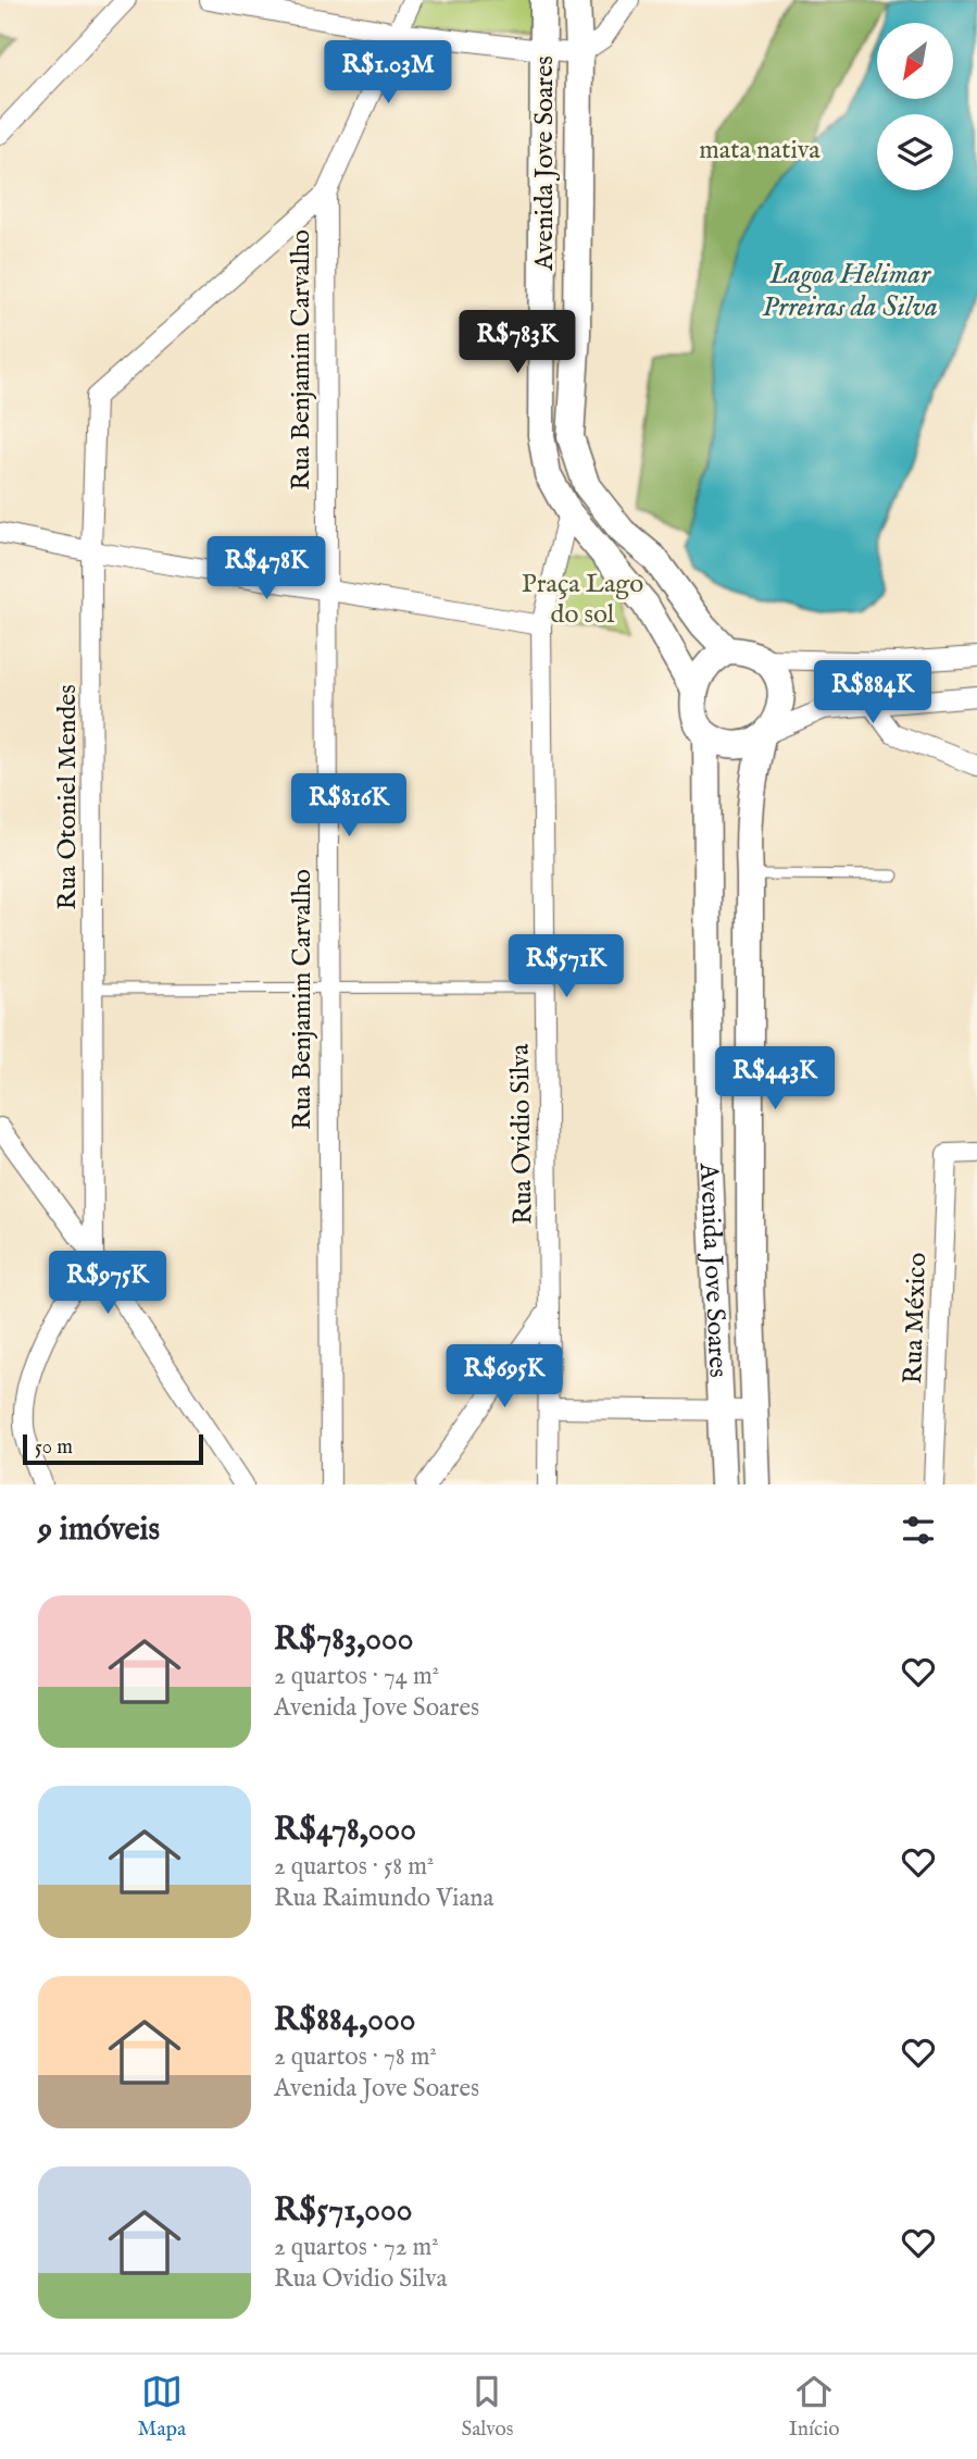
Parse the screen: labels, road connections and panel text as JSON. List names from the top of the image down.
{
  "streets": {
    "main road": ["Avenida Jove Soares"],
    "street": [
      "Rua Benjamim Carvalho",
      "Rua Otoniel Mendes",
      "Rua Ovidio Silva",
      "Rua México"
    ]
  },
  "crossings": [
    ["Avenida Jove Soares", "Rua Ovidio Silva"],
    ["Rua Benjamim Carvalho", "Rua Otoniel Mendes"]
  ],
  "water": ["Lagoa Helimar Prreiras da Silva"],
  "parks": ["mata nativa", "Praça Lago do sol"],
  "scale_bar": "50 m",
  "north": "bottom left",
  "page": {
    "price": [
      "R$1.03M",
      "R$783K",
      "R$478K",
      "R$884K",
      "R$816K",
      "R$571K",
      "R$443K",
      "R$975K",
      "R$695K"
    ],
    "scale": "50 m",
    "heading": "9 imóveis",
    "list": [
      {
        "name": "R$783,000",
        "note": "2 quartos · 74 m² · Avenida Jove Soares"
      },
      {
        "name": "R$478,000",
        "note": "2 quartos · 58 m² · Rua Raimundo Viana"
      },
      {
        "name": "R$884,000",
        "note": "2 quartos · 78 m² · Avenida Jove Soares"
      },
      {
        "name": "R$571,000",
        "note": "2 quartos · 72 m² · Rua Ovidio Silva"
      }
    ],
    "tabs": ["Mapa", "Salvos", "Início"]
  }
}
